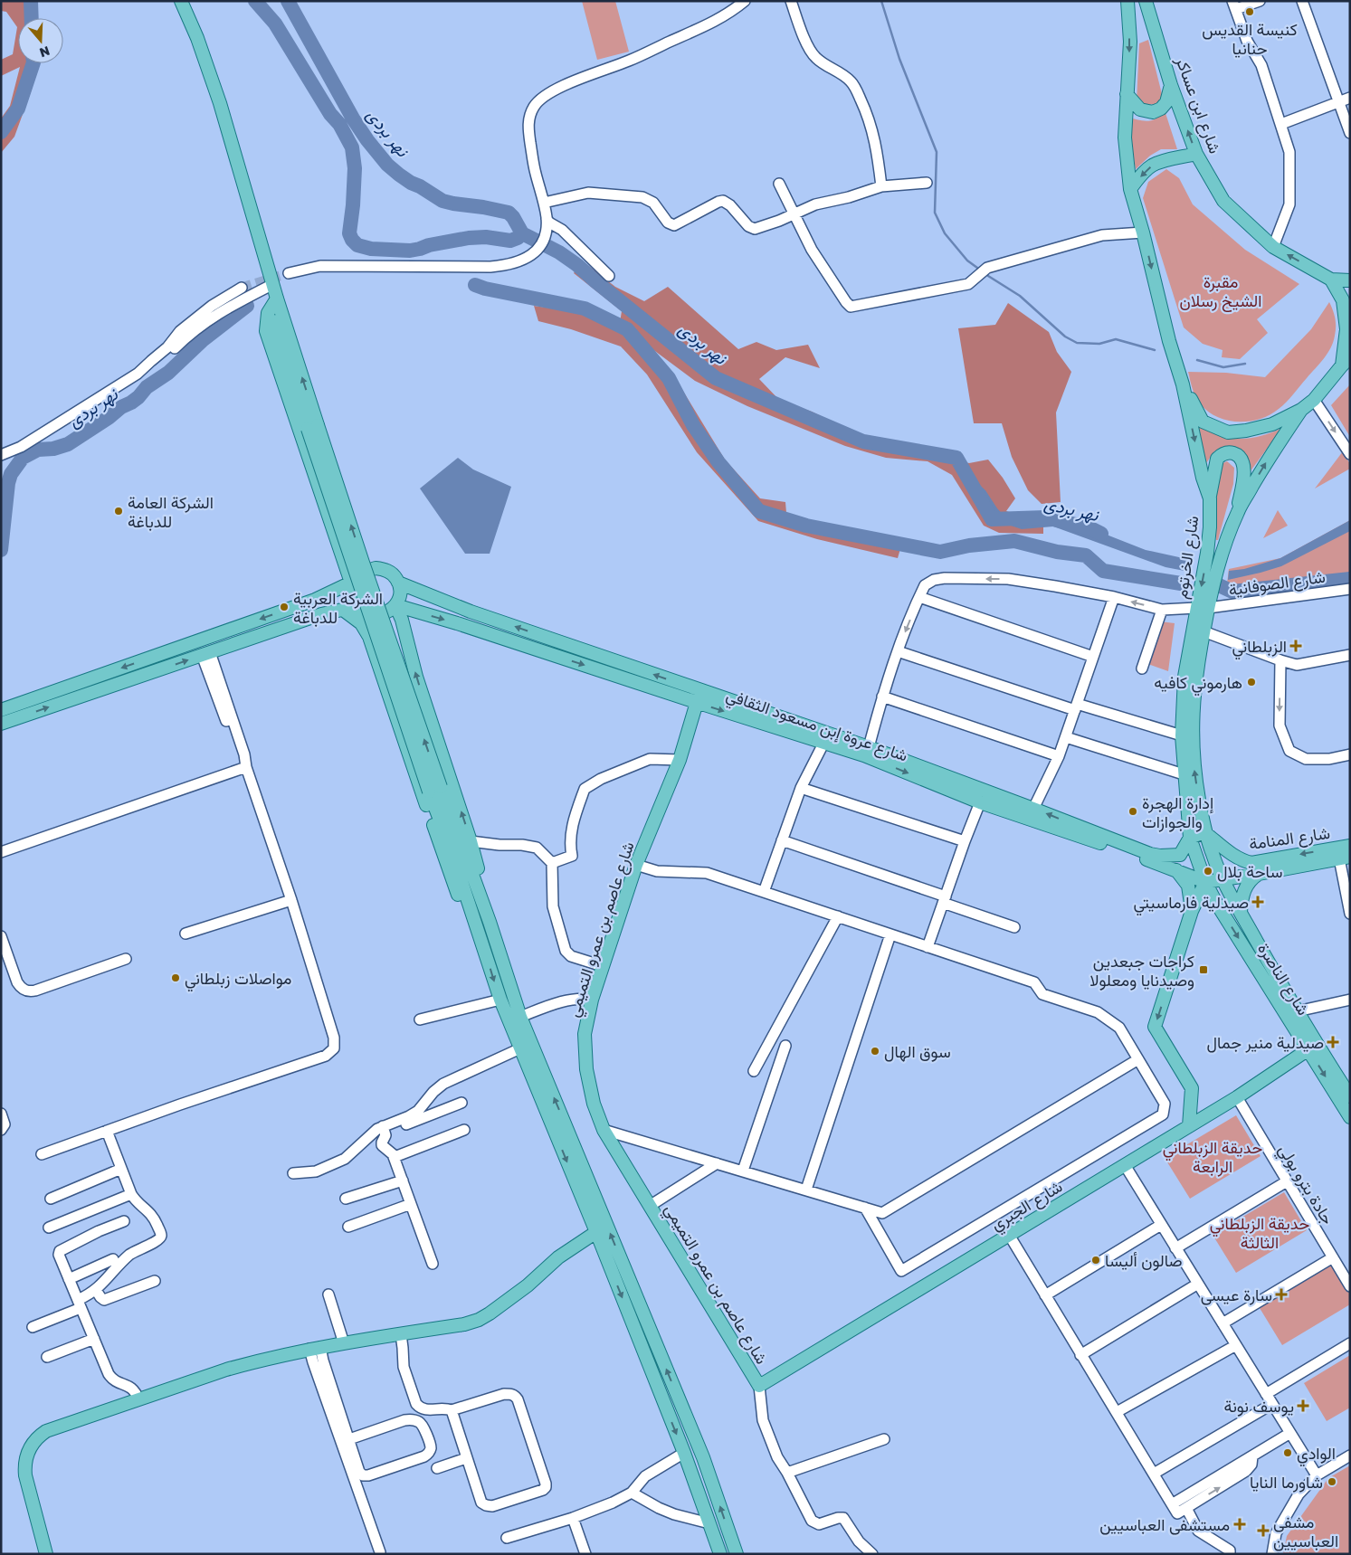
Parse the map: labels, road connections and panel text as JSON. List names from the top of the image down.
{
  "streets": {
    "main road": [
      "شارع ابن عساكر",
      "شارع الخرتوم",
      "شارع عروة إبن مسعود الثقافي",
      "شارع المنامة",
      "شارع عاصم بن عمرو التميمي",
      "شارع الناصرة",
      "شارع الجبري"
    ],
    "street": ["شارع الصوفانية", "جادة بترو بولي"]
  },
  "crossings": [
    ["شارع الخرتوم", "شارع الصوفانية"],
    ["شارع الخرتوم", "شارع عروة إبن مسعود الثقافي"],
    ["شارع الخرتوم", "شارع الناصرة"],
    ["شارع الصوفانية", "شارع الناصرة"],
    ["شارع عروة إبن مسعود الثقافي", "شارع المنامة"],
    ["شارع عروة إبن مسعود الثقافي", "شارع عاصم بن عمرو التميمي"],
    ["شارع عروة إبن مسعود الثقافي", "شارع الناصرة"],
    ["شارع المنامة", "شارع الناصرة"],
    ["شارع عاصم بن عمرو التميمي", "شارع الجبري"],
    ["شارع الناصرة", "شارع الجبري"],
    ["جادة بترو بولي", "شارع الجبري"]
  ],
  "one_way": ["شارع ابن عساكر", "شارع الخرتوم"],
  "water": ["نهر بردى"],
  "parks": ["مقبرة الشيخ رسلان", "حديقة الزبلطاني الرابعة", "حديقة الزبلطاني الثالثة"],
  "places": {
    "other": [
      "كنيسة القديس حنانيا",
      "الشركة العامة للدباغة",
      "الشركة العربية للدباغة",
      "هارموني كافيه",
      "إدارة الهجرة والجوازات",
      "ساحة بلال",
      "مواصلات زبلطاني",
      "سوق الهال",
      "صالون أليسا",
      "الوادي",
      "شاورما النايا"
    ],
    "health": [
      "الزبلطاني",
      "صيدلية فارماسيتي",
      "صيدلية منير جمال",
      "سارة عيسى",
      "يوسف نونة",
      "مستشفى العباسيين",
      "مشفى العباسيين"
    ],
    "transit": ["كراجات جبعدين وصيدنايا ومعلولا"]
  },
  "north": "bottom"
}
